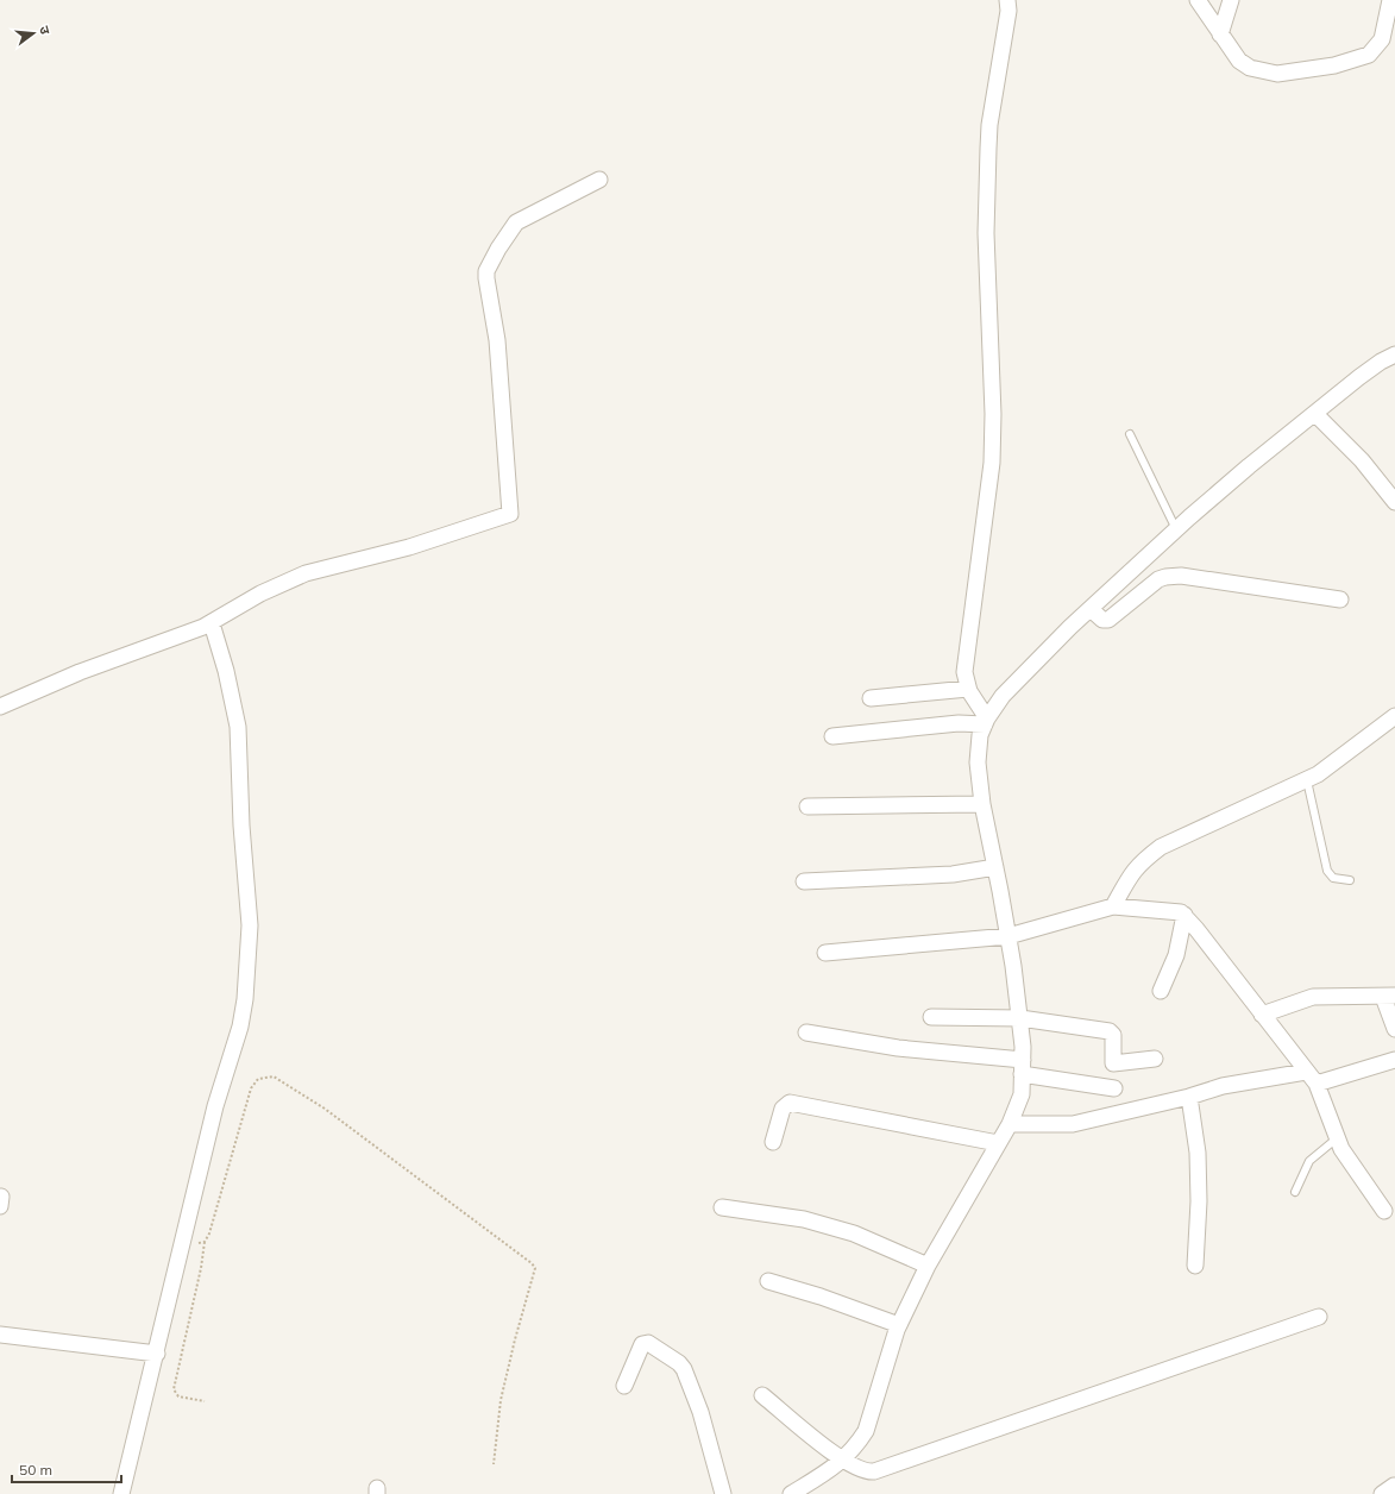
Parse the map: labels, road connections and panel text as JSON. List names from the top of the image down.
{
  "scale_bar": "50 m",
  "north": "right"
}
